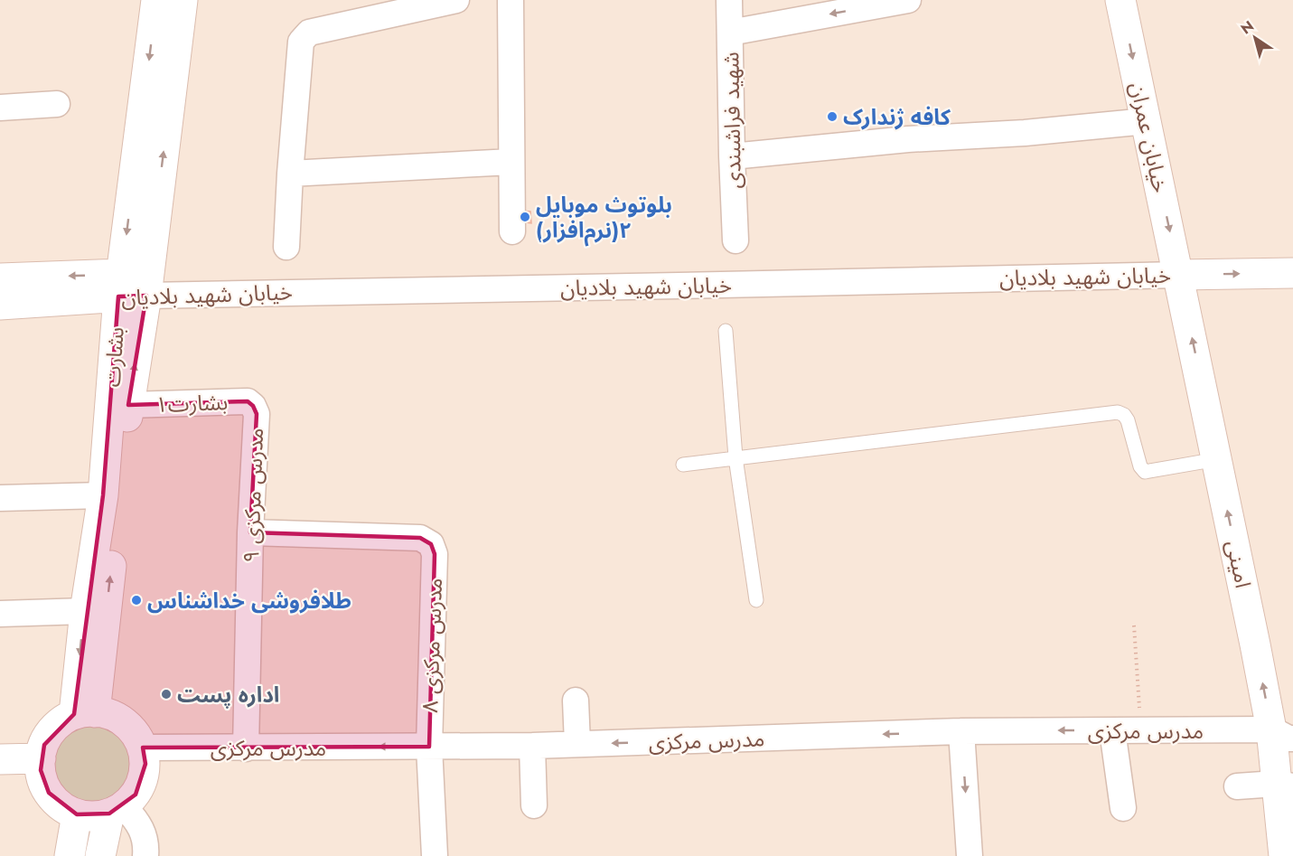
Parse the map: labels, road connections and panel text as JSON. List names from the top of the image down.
{
  "streets": {
    "street": [
      "شهید فراشبندی",
      "خیابان عمران",
      "خیابان شهید بلادیان",
      "بشارت",
      "بشارت۱",
      "مدرس مرکزی ۹",
      "امینی",
      "مدرس مرکزی ۸",
      "مدرس مرکزی"
    ]
  },
  "crossings": [
    ["خیابان عمران", "خیابان شهید بلادیان"],
    ["خیابان عمران", "امینی"],
    ["خیابان شهید بلادیان", "بشارت"],
    ["خیابان شهید بلادیان", "امینی"],
    ["بشارت", "بشارت۱"],
    ["بشارت", "مدرس مرکزی"],
    ["بشارت۱", "مدرس مرکزی ۹"],
    ["مدرس مرکزی ۹", "مدرس مرکزی ۸"],
    ["مدرس مرکزی ۹", "مدرس مرکزی"],
    ["امینی", "مدرس مرکزی"],
    ["مدرس مرکزی ۸", "مدرس مرکزی"]
  ],
  "one_way": ["خیابان عمران", "امینی", "مدرس مرکزی"],
  "places": [
    "کافه ژندارک",
    "بلوتوث موبایل (نرم‌افزار)۲",
    "طلافروشی خداشناس",
    "اداره پست"
  ],
  "north": "top left"
}
